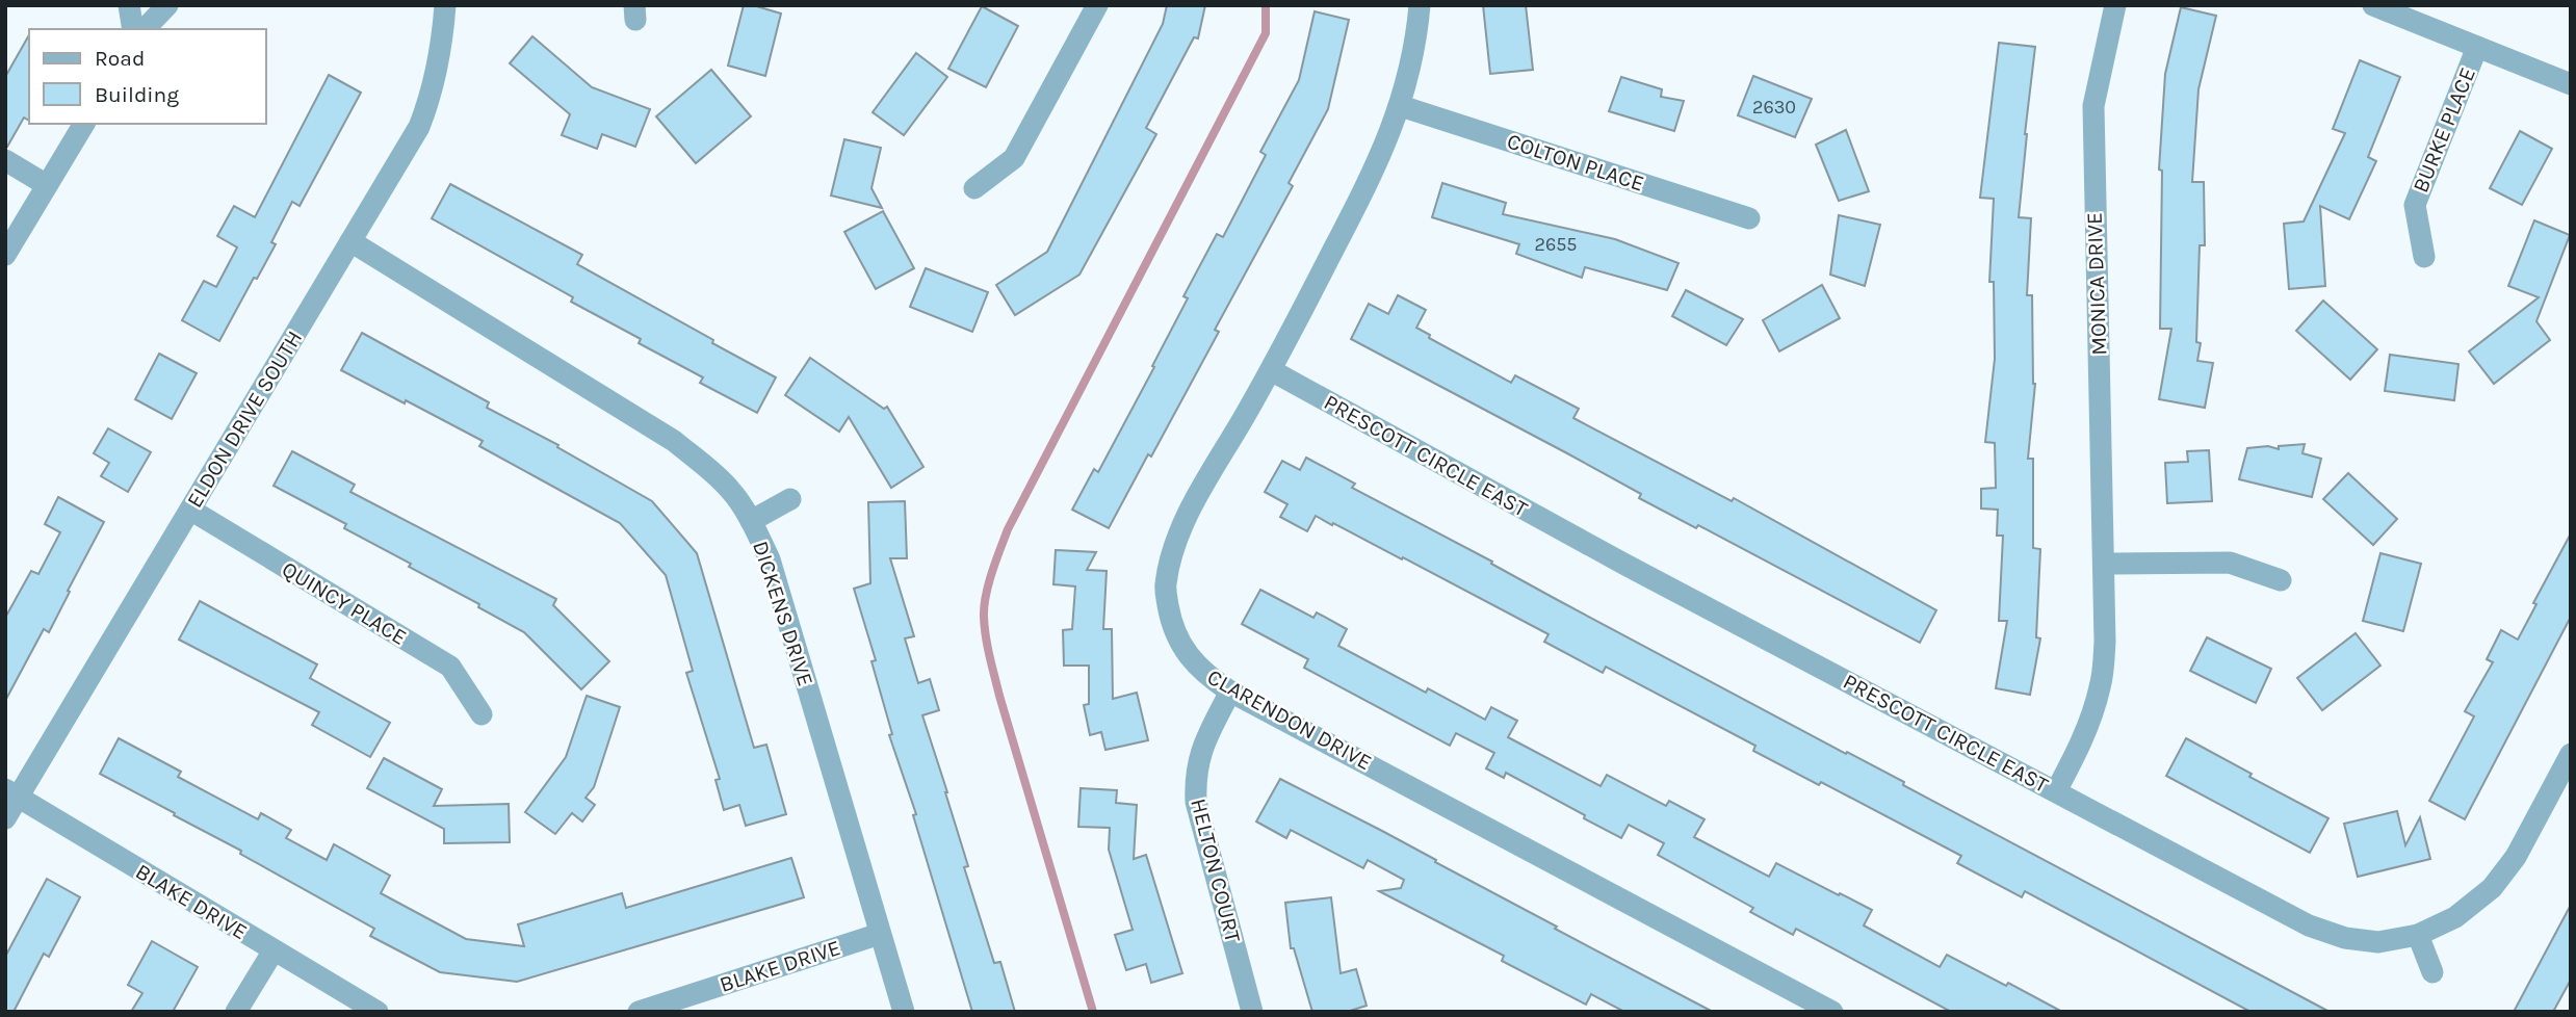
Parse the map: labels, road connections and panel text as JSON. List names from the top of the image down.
{
  "streets": {
    "street": [
      "BURKE PLACE",
      "COLTON PLACE",
      "MONICA DRIVE",
      "ELDON DRIVE SOUTH",
      "PRESCOTT CIRCLE EAST",
      "QUINCY PLACE",
      "DICKENS DRIVE",
      "CLARENDON DRIVE",
      "HELTON COURT",
      "BLAKE DRIVE"
    ]
  },
  "crossings": [
    ["COLTON PLACE", "CLARENDON DRIVE"],
    ["MONICA DRIVE", "PRESCOTT CIRCLE EAST"],
    ["ELDON DRIVE SOUTH", "QUINCY PLACE"],
    ["ELDON DRIVE SOUTH", "DICKENS DRIVE"],
    ["ELDON DRIVE SOUTH", "BLAKE DRIVE"],
    ["PRESCOTT CIRCLE EAST", "CLARENDON DRIVE"],
    ["DICKENS DRIVE", "BLAKE DRIVE"],
    ["CLARENDON DRIVE", "HELTON COURT"]
  ],
  "house_numbers": ["2630", "2655"],
  "legend": ["Road", "Building"]
}
